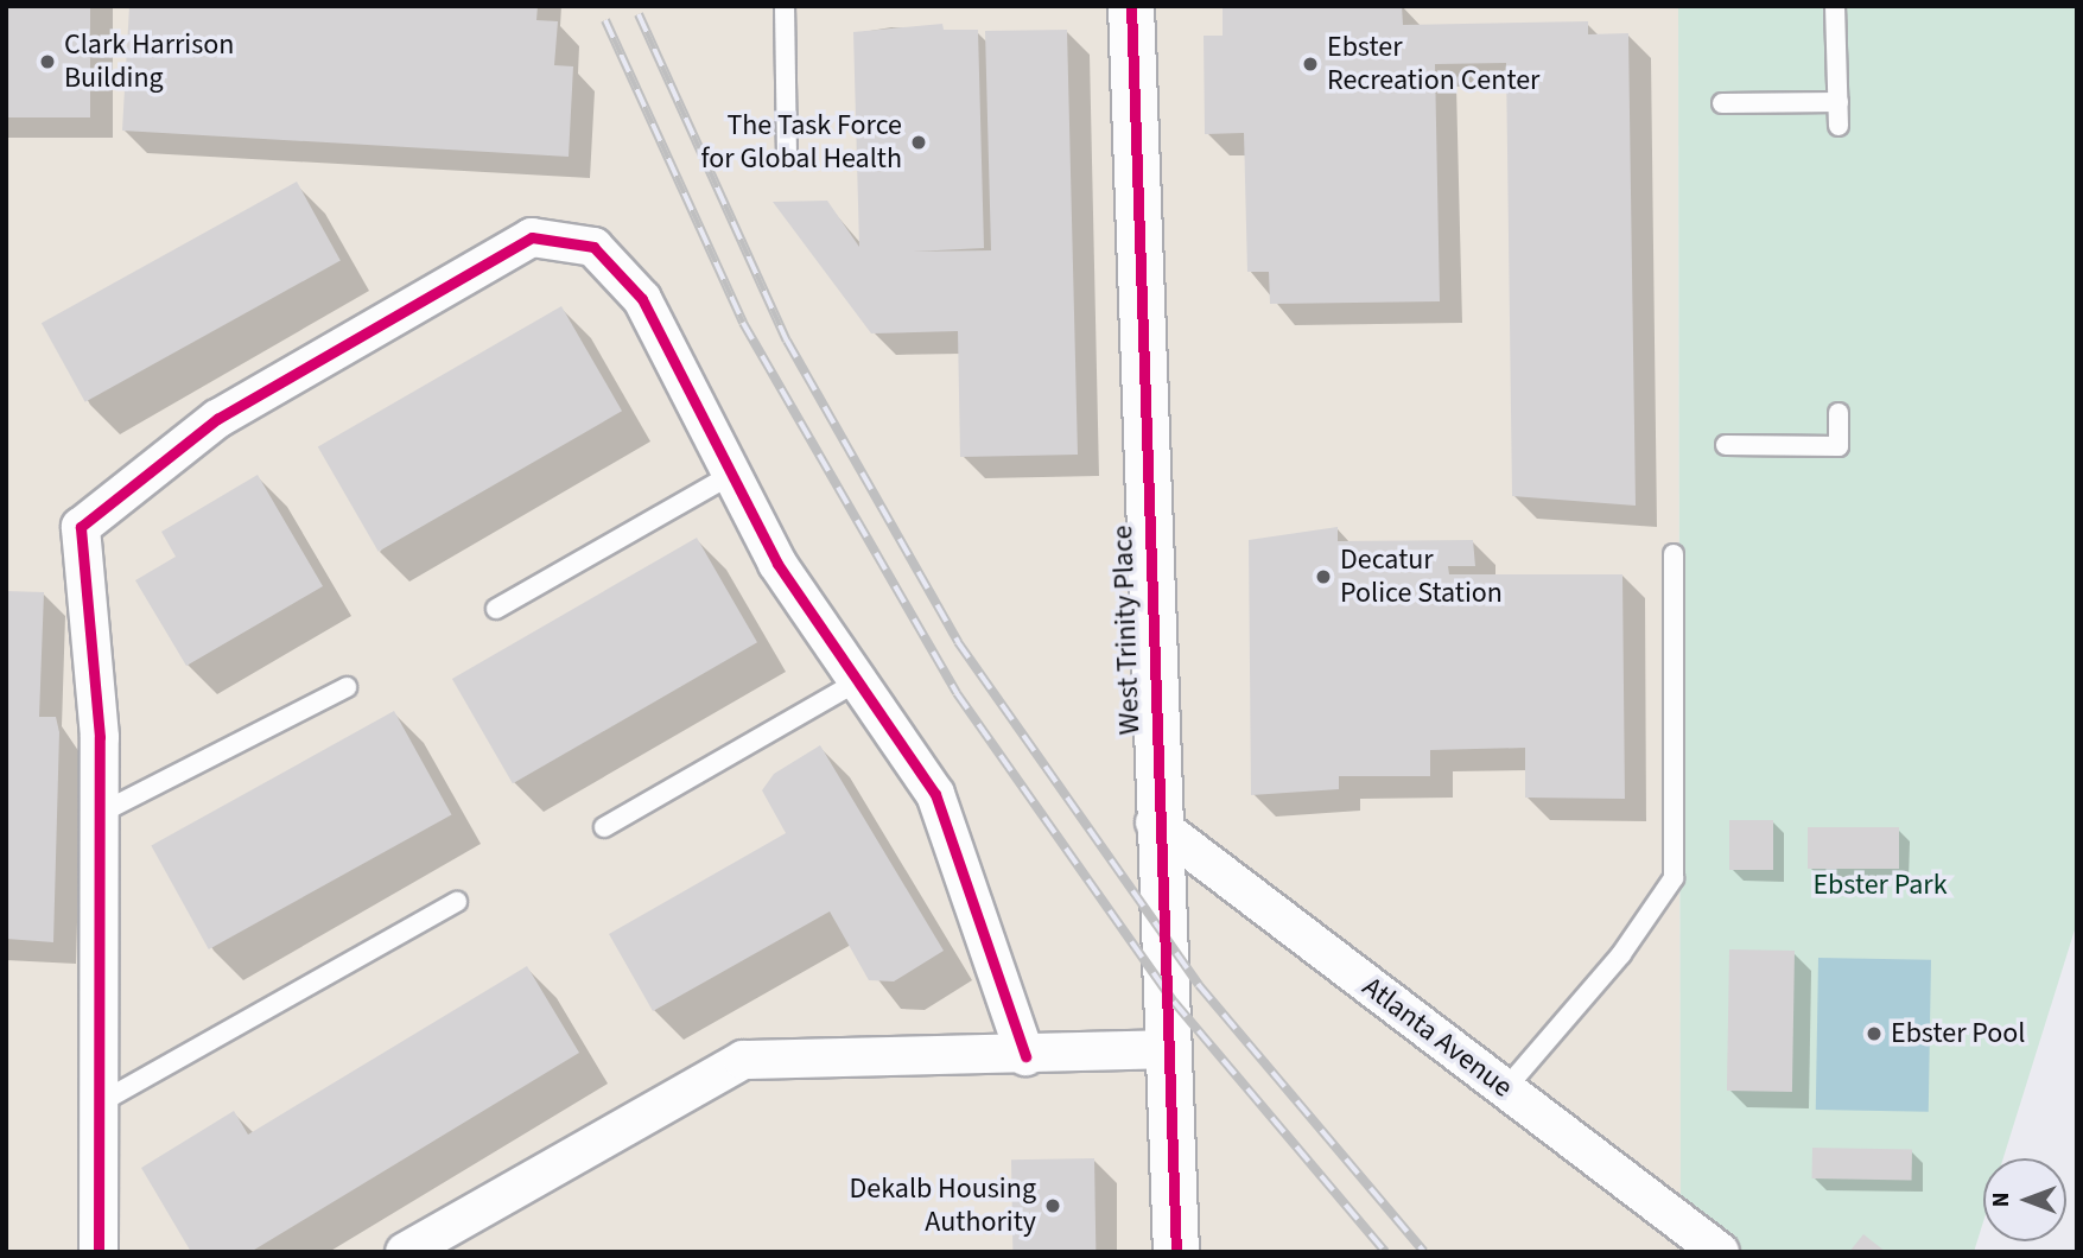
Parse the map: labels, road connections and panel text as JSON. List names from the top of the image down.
{
  "streets": {
    "street": ["West Trinity Place", "Atlanta Avenue"]
  },
  "crossings": [
    ["West Trinity Place", "Atlanta Avenue"]
  ],
  "parks": ["Ebster Park"],
  "places": [
    "Clark Harrison Building",
    "Ebster Recreation Center",
    "The Task Force for Global Health",
    "Decatur Police Station",
    "Ebster Pool",
    "Dekalb Housing Authority"
  ],
  "north": "left"
}
